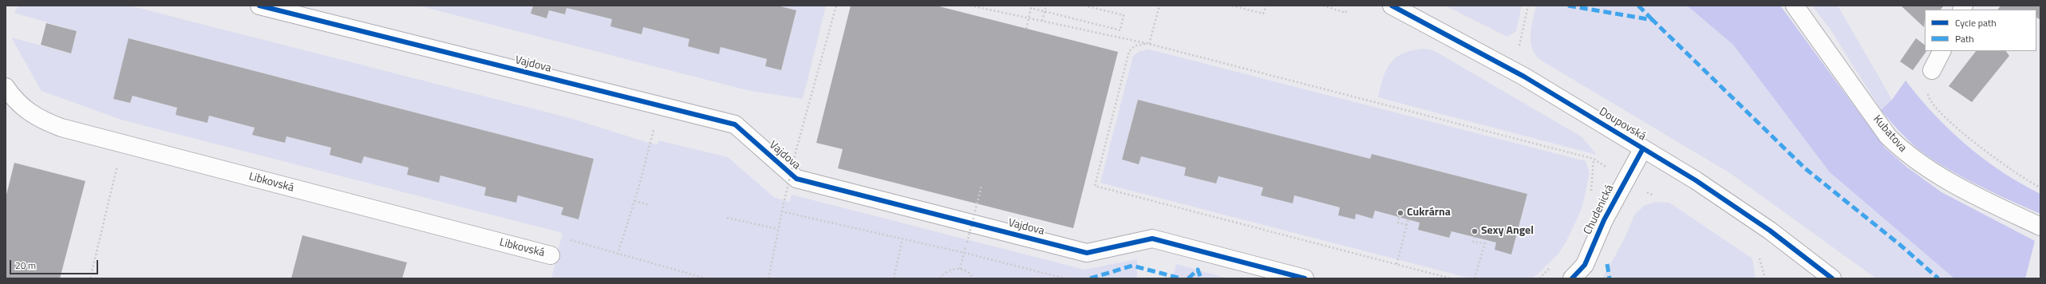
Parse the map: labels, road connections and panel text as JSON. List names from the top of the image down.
{
  "streets": {
    "street": [
      "Vajdova",
      "Doupovská",
      "Kubatova",
      "Libkovská",
      "Chudenická"
    ]
  },
  "crossings": [
    ["Doupovská", "Chudenická"]
  ],
  "places": ["Cukrárna", "Sexy Angel"],
  "legend": ["Cycle path", "Path"],
  "scale_bar": "20 m"
}
